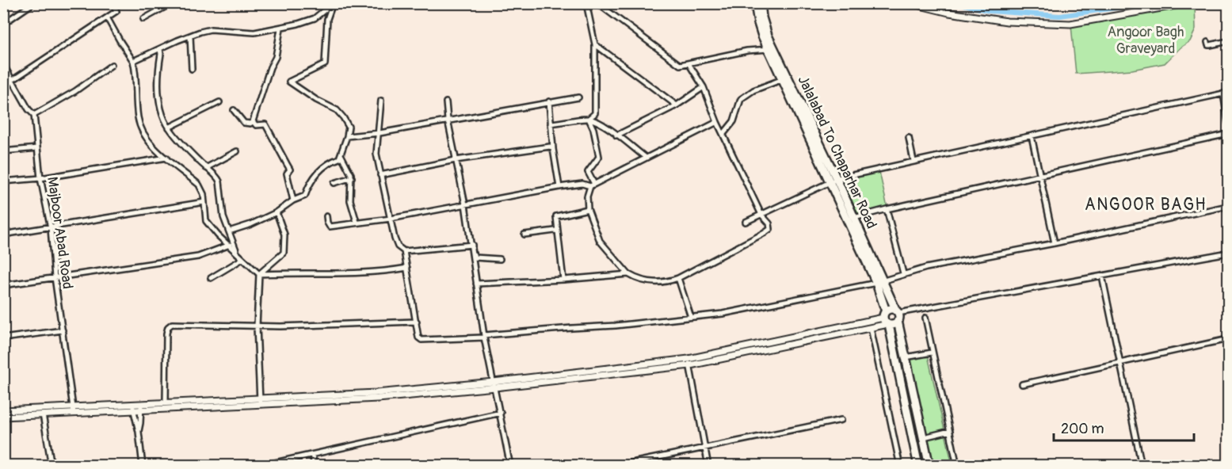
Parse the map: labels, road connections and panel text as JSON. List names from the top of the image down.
{
  "streets": {
    "main road": ["Jalalabad To Chaparhar Road"],
    "street": ["Majboor Abad Road"]
  },
  "districts": ["ANGOOR BAGH"],
  "parks": ["Angoor Bagh Graveyard"],
  "scale_bar": "200 m"
}
